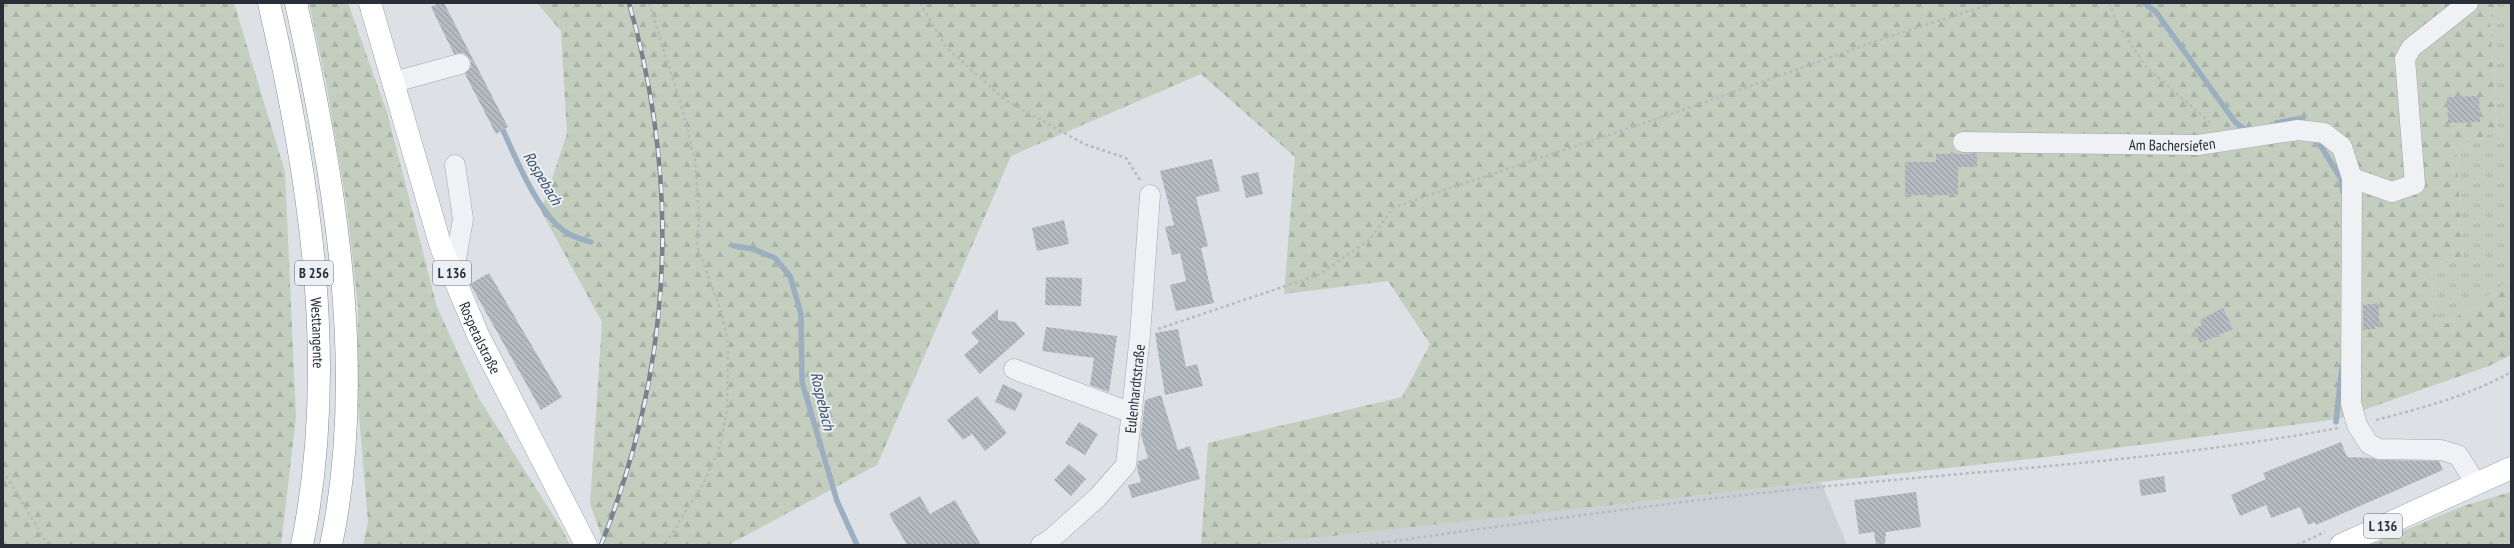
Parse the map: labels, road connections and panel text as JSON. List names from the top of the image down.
{
  "streets": {
    "main road": [
      "B 256",
      "L 136",
      "Westtangente",
      "Rospetalstraße"
    ],
    "street": ["Am Bachersiefen", "Eulenhardtstraße"]
  },
  "crossings": [
    ["Am Bachersiefen", "L 136"]
  ],
  "water": ["Rospebach"]
}
